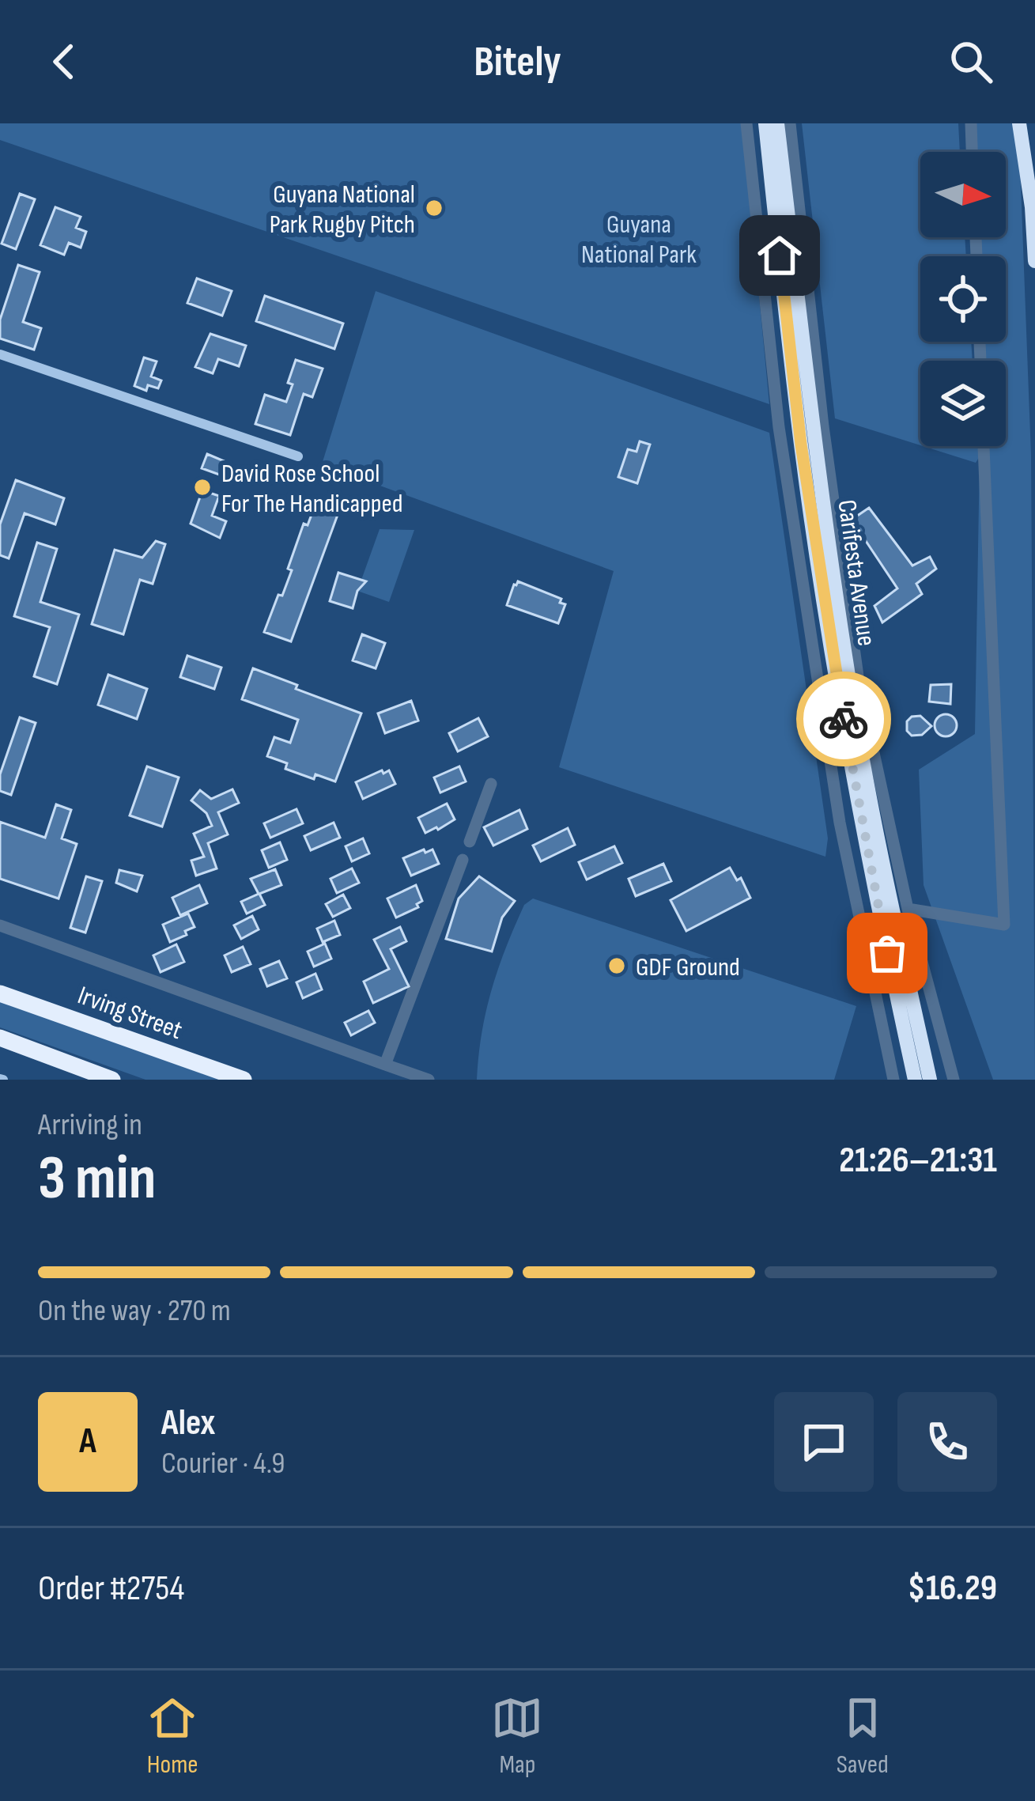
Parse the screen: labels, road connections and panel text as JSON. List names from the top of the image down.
{
  "streets": {
    "main road": ["Carifesta Avenue", "Irving Street"]
  },
  "parks": ["Guyana National Park"],
  "places": ["Guyana National Park Rugby Pitch", "David Rose School For The Handicapped", "GDF Ground"],
  "north": "right",
  "page": {
    "header": "Bitely",
    "heading": ["3 min", "Arriving in", "21:26–21:31"],
    "panel": [
      "Alex",
      "Courier · 4.9",
      "Order #2754",
      "$16.29"
    ],
    "bar": "On the way · 270 m",
    "round": "A",
    "tabs": ["Home", "Map", "Saved"]
  }
}
